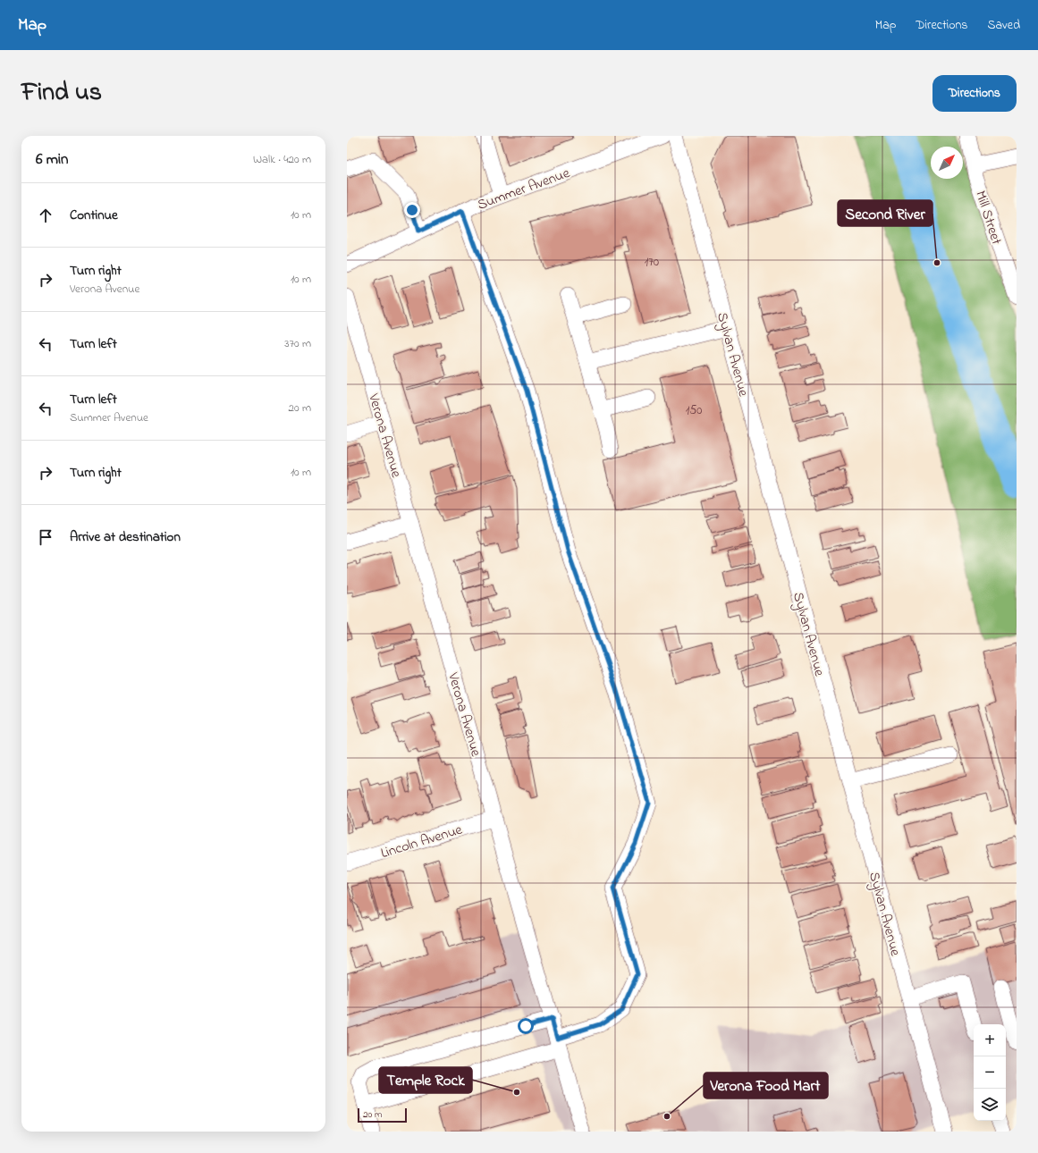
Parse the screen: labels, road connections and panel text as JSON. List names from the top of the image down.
{
  "streets": {
    "street": [
      "Summer Avenue",
      "Mill Street",
      "Sylvan Avenue",
      "Verona Avenue",
      "Lincoln Avenue"
    ]
  },
  "crossings": [
    ["Verona Avenue", "Lincoln Avenue"]
  ],
  "places": ["Second River", "Temple Rock", "Verona Food Mart"],
  "house_numbers": ["170", "150"],
  "scale_bar": "20 m",
  "north": "top right",
  "page": {
    "header": "Map",
    "nav": ["Map", "Directions", "Saved"],
    "title": "Find us",
    "buttons": "Directions",
    "heading": ["6 min", "Walk · 420 m"],
    "list": [
      ["Continue", "10 m"],
      ["Turn right", "Verona Avenue", "10 m"],
      ["Turn left", "370 m"],
      ["Turn left", "Summer Avenue", "20 m"],
      ["Turn right", "10 m"],
      "Arrive at destination"
    ],
    "map_buttons": ["+", "−"],
    "scale": "20 m"
  }
}
